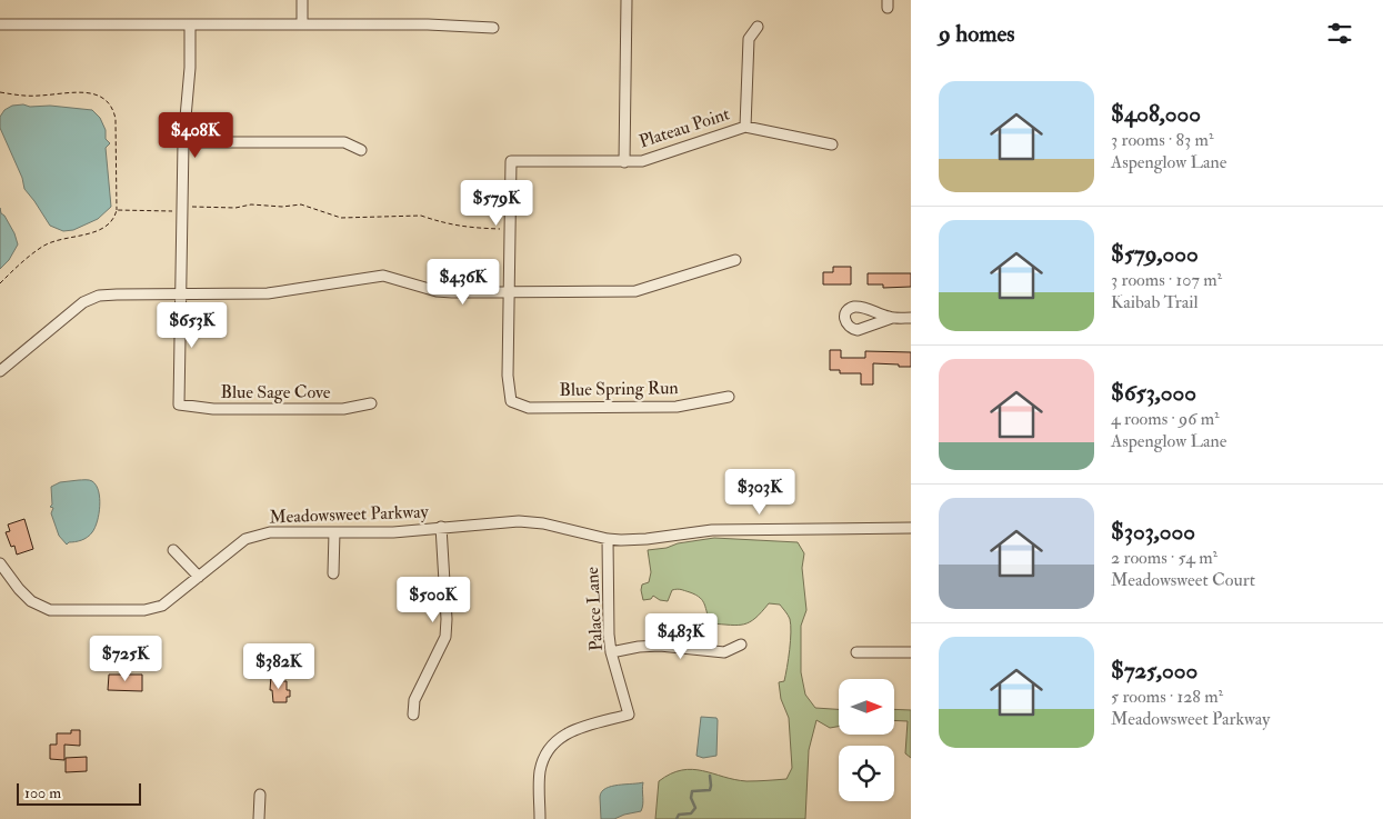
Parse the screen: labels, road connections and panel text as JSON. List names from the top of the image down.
{
  "streets": {
    "street": [
      "Plateau Point",
      "Blue Spring Run",
      "Blue Sage Cove",
      "Meadowsweet Parkway",
      "Palace Lane"
    ]
  },
  "crossings": [
    ["Plateau Point", "Blue Spring Run"],
    ["Meadowsweet Parkway", "Palace Lane"]
  ],
  "scale_bar": "100 m",
  "north": "right",
  "page": {
    "heading": "9 homes",
    "list": [
      {
        "name": "$408,000",
        "note": "3 rooms · 83 m² · Aspenglow Lane"
      },
      {
        "name": "$579,000",
        "note": "3 rooms · 107 m² · Kaibab Trail"
      },
      {
        "name": "$653,000",
        "note": "4 rooms · 96 m² · Aspenglow Lane"
      },
      {
        "name": "$303,000",
        "note": "2 rooms · 54 m² · Meadowsweet Court"
      },
      {
        "name": "$725,000",
        "note": "5 rooms · 128 m² · Meadowsweet Parkway"
      }
    ],
    "price": [
      "$408K",
      "$579K",
      "$436K",
      "$653K",
      "$303K",
      "$500K",
      "$483K",
      "$725K",
      "$382K"
    ],
    "scale": "100 m"
  }
}
